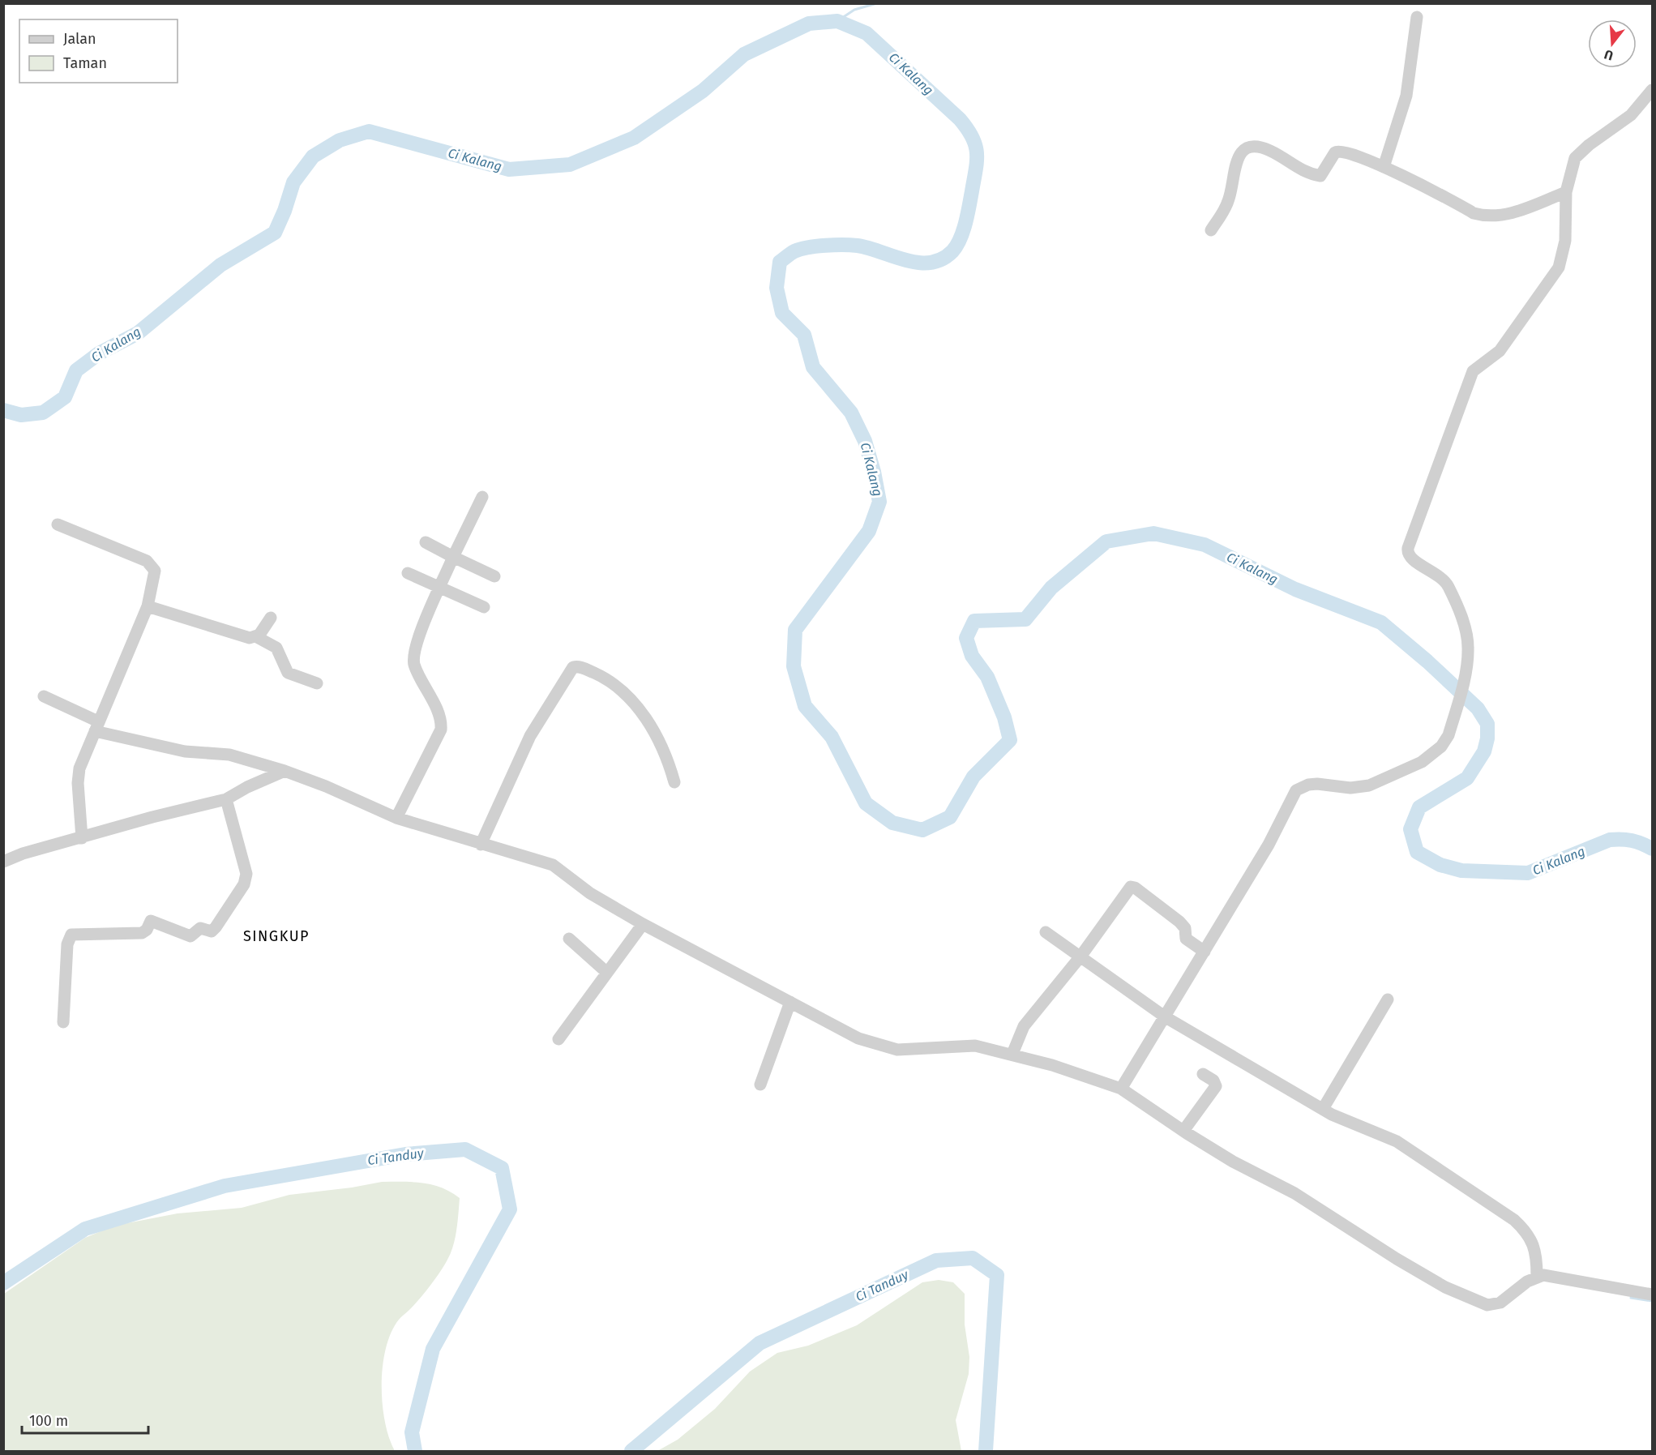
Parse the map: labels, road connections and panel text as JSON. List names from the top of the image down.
{
  "districts": ["SINGKUP"],
  "water": ["Ci Kalang", "Ci Tanduy"],
  "legend": ["Jalan", "Taman"],
  "scale_bar": "100 m",
  "north": "bottom"
}
